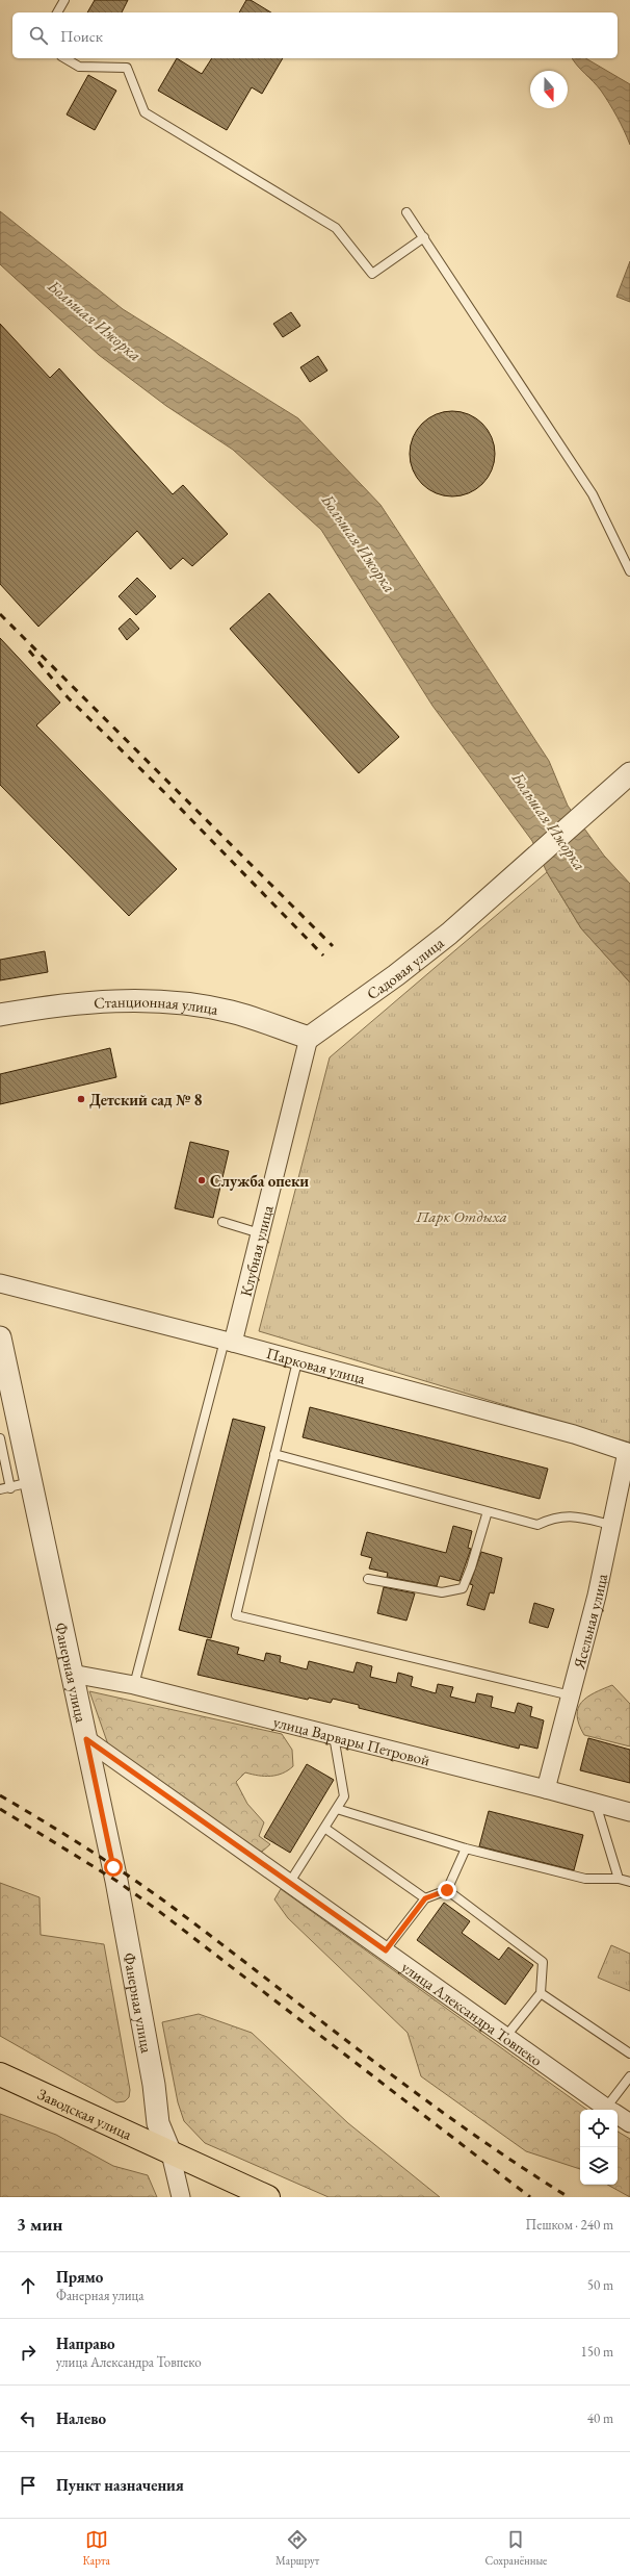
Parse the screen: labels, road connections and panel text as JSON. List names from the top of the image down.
{
  "streets": {
    "main road": ["Заводская улица"],
    "street": [
      "Садовая улица",
      "Станционная улица",
      "Клубная улица",
      "Парковая улица",
      "Ясельная улица",
      "Фанерная улица",
      "улица Варвары Петровой",
      "улица Александра Товпеко"
    ]
  },
  "crossings": [
    ["Садовая улица", "Станционная улица"],
    ["Садовая улица", "Клубная улица"],
    ["Станционная улица", "Клубная улица"],
    ["Клубная улица", "Парковая улица"],
    ["Парковая улица", "Ясельная улица"],
    ["Ясельная улица", "улица Варвары Петровой"],
    ["Фанерная улица", "улица Варвары Петровой"],
    ["Фанерная улица", "улица Александра Товпеко"],
    ["Фанерная улица", "Заводская улица"]
  ],
  "water": ["Большая Ижорка"],
  "parks": ["Парк Отдыха"],
  "places": ["Детский сад № 8", "Служба опеки"],
  "north": "bottom",
  "page": {
    "search": "Поиск",
    "heading": ["3 мин", "Пешком · 240 m"],
    "list": [
      ["Прямо", "Фанерная улица", "50 m"],
      ["Направо", "улица Александра Товпеко", "150 m"],
      ["Налево", "40 m"],
      "Пункт назначения"
    ],
    "nav": ["Карта", "Маршрут", "Сохранённые"]
  }
}
